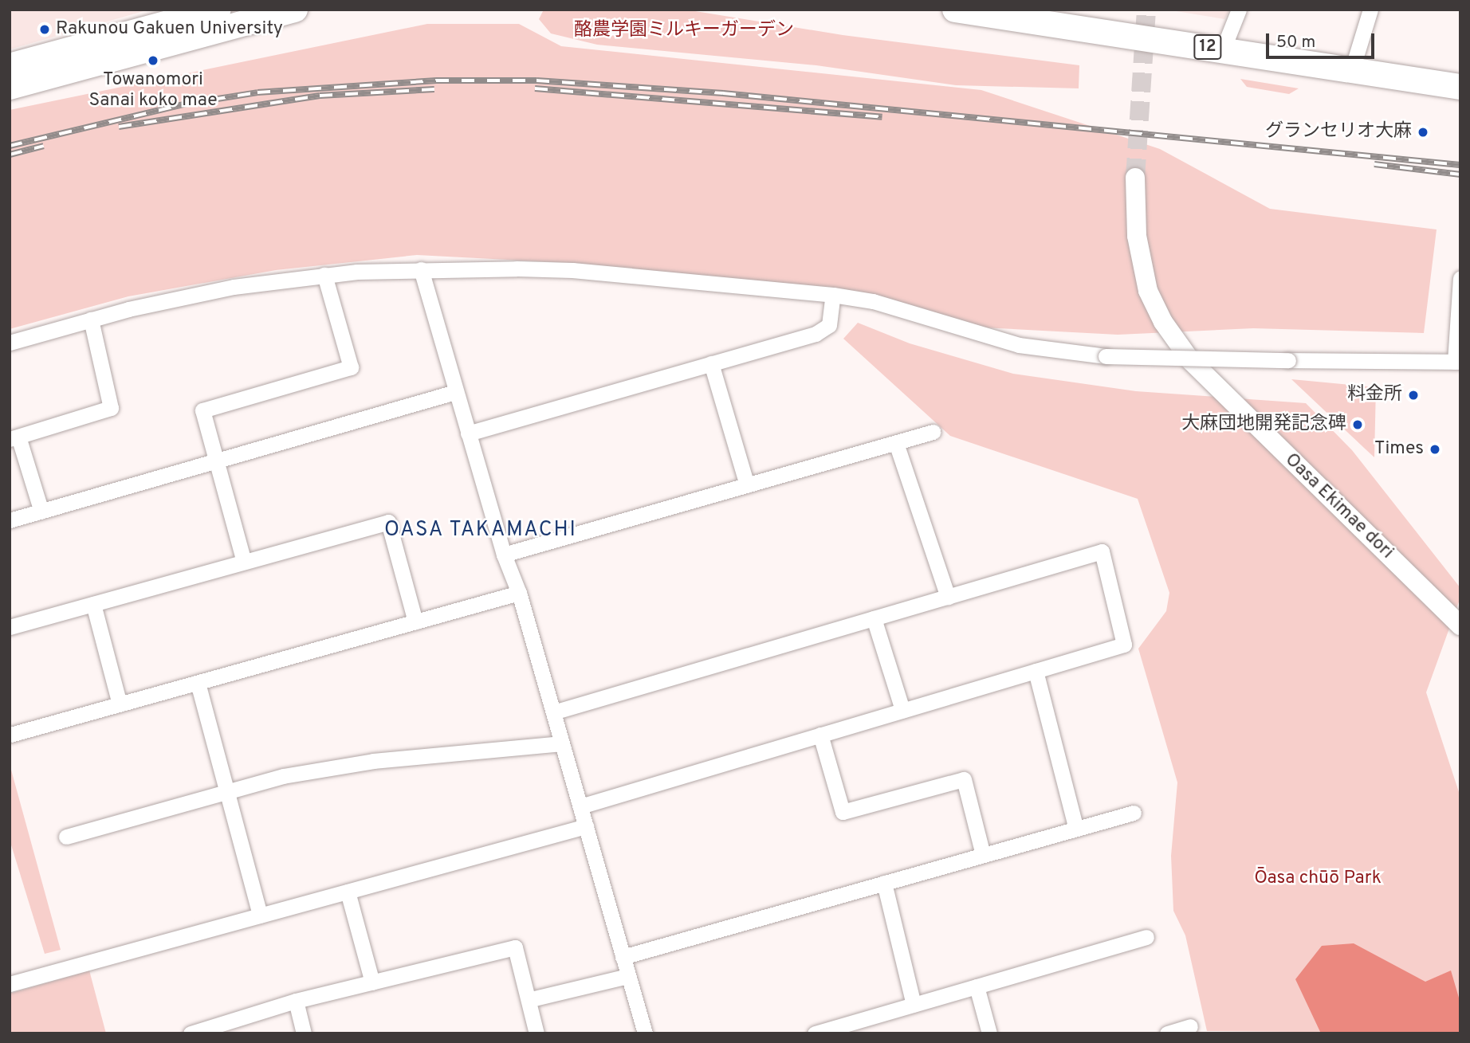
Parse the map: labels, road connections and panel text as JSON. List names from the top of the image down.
{
  "streets": {
    "highway": ["12"],
    "street": ["Oasa Ekimae dori"]
  },
  "districts": ["OASA TAKAMACHI"],
  "parks": ["酪農学園ミルキーガーデン", "Ōasa chūō Park"],
  "places": [
    "Rakunou Gakuen University",
    "Towanomori Sanai koko mae",
    "グランセリオ大麻",
    "料金所",
    "大麻団地開発記念碑",
    "Times"
  ],
  "scale_bar": "50 m"
}
